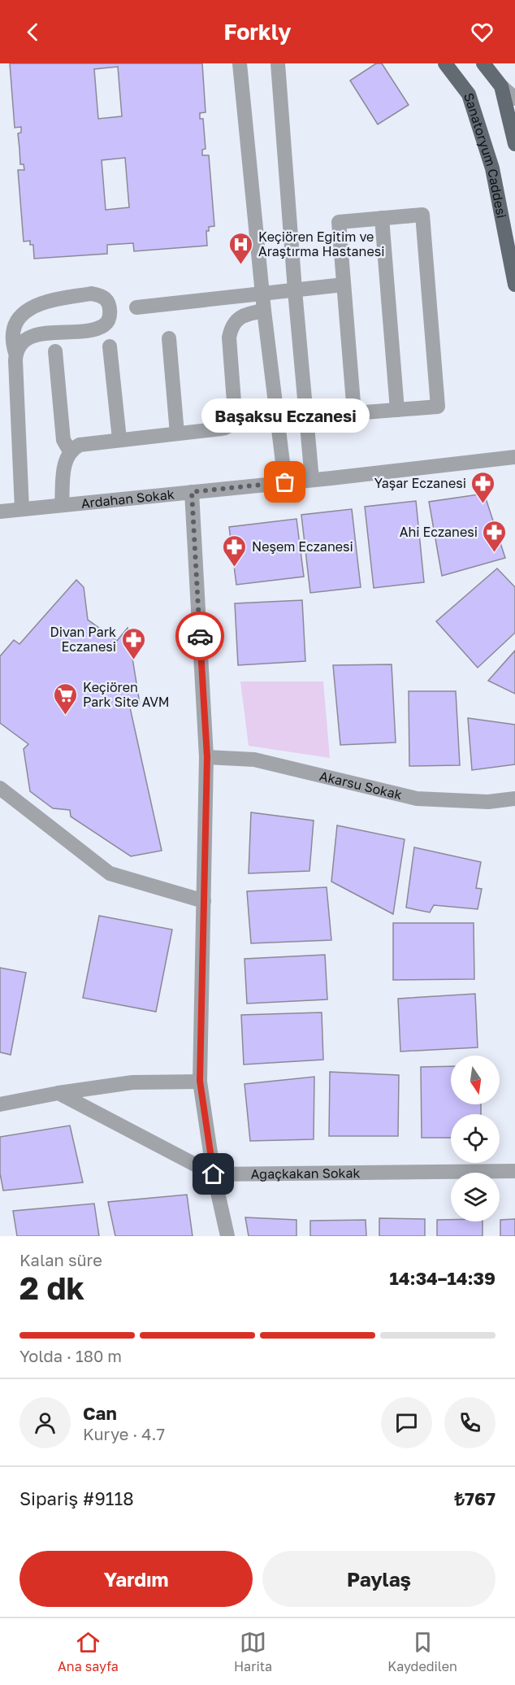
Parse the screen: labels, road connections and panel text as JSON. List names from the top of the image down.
{
  "streets": {
    "main road": ["Sanatoryum Caddesi"],
    "street": ["Ardahan Sokak", "Akarsu Sokak", "Ağaçkakan Sokak"]
  },
  "places": {
    "hospital": ["Keçiören Eğitim ve Araştırma Hastanesi"],
    "other": ["Başaksu Eczanesi"],
    "pharmacy": [
      "Yaşar Eczanesi",
      "Ahi Eczanesi",
      "Neşem Eczanesi",
      "Divan Park Eczanesi"
    ],
    "supermarket": ["Keçiören Park Site AVM"]
  },
  "north": "bottom",
  "page": {
    "header": "Forkly",
    "bubble": "Başaksu Eczanesi",
    "heading": ["2 dk", "Kalan süre", "14:34–14:39"],
    "panel": [
      "Can",
      "Kurye · 4.7",
      "Sipariş #9118",
      "₺767"
    ],
    "bar": "Yolda · 180 m",
    "buttons": ["Yardım", "Paylaş"],
    "tabs": ["Ana sayfa", "Harita", "Kaydedilen"]
  }
}
